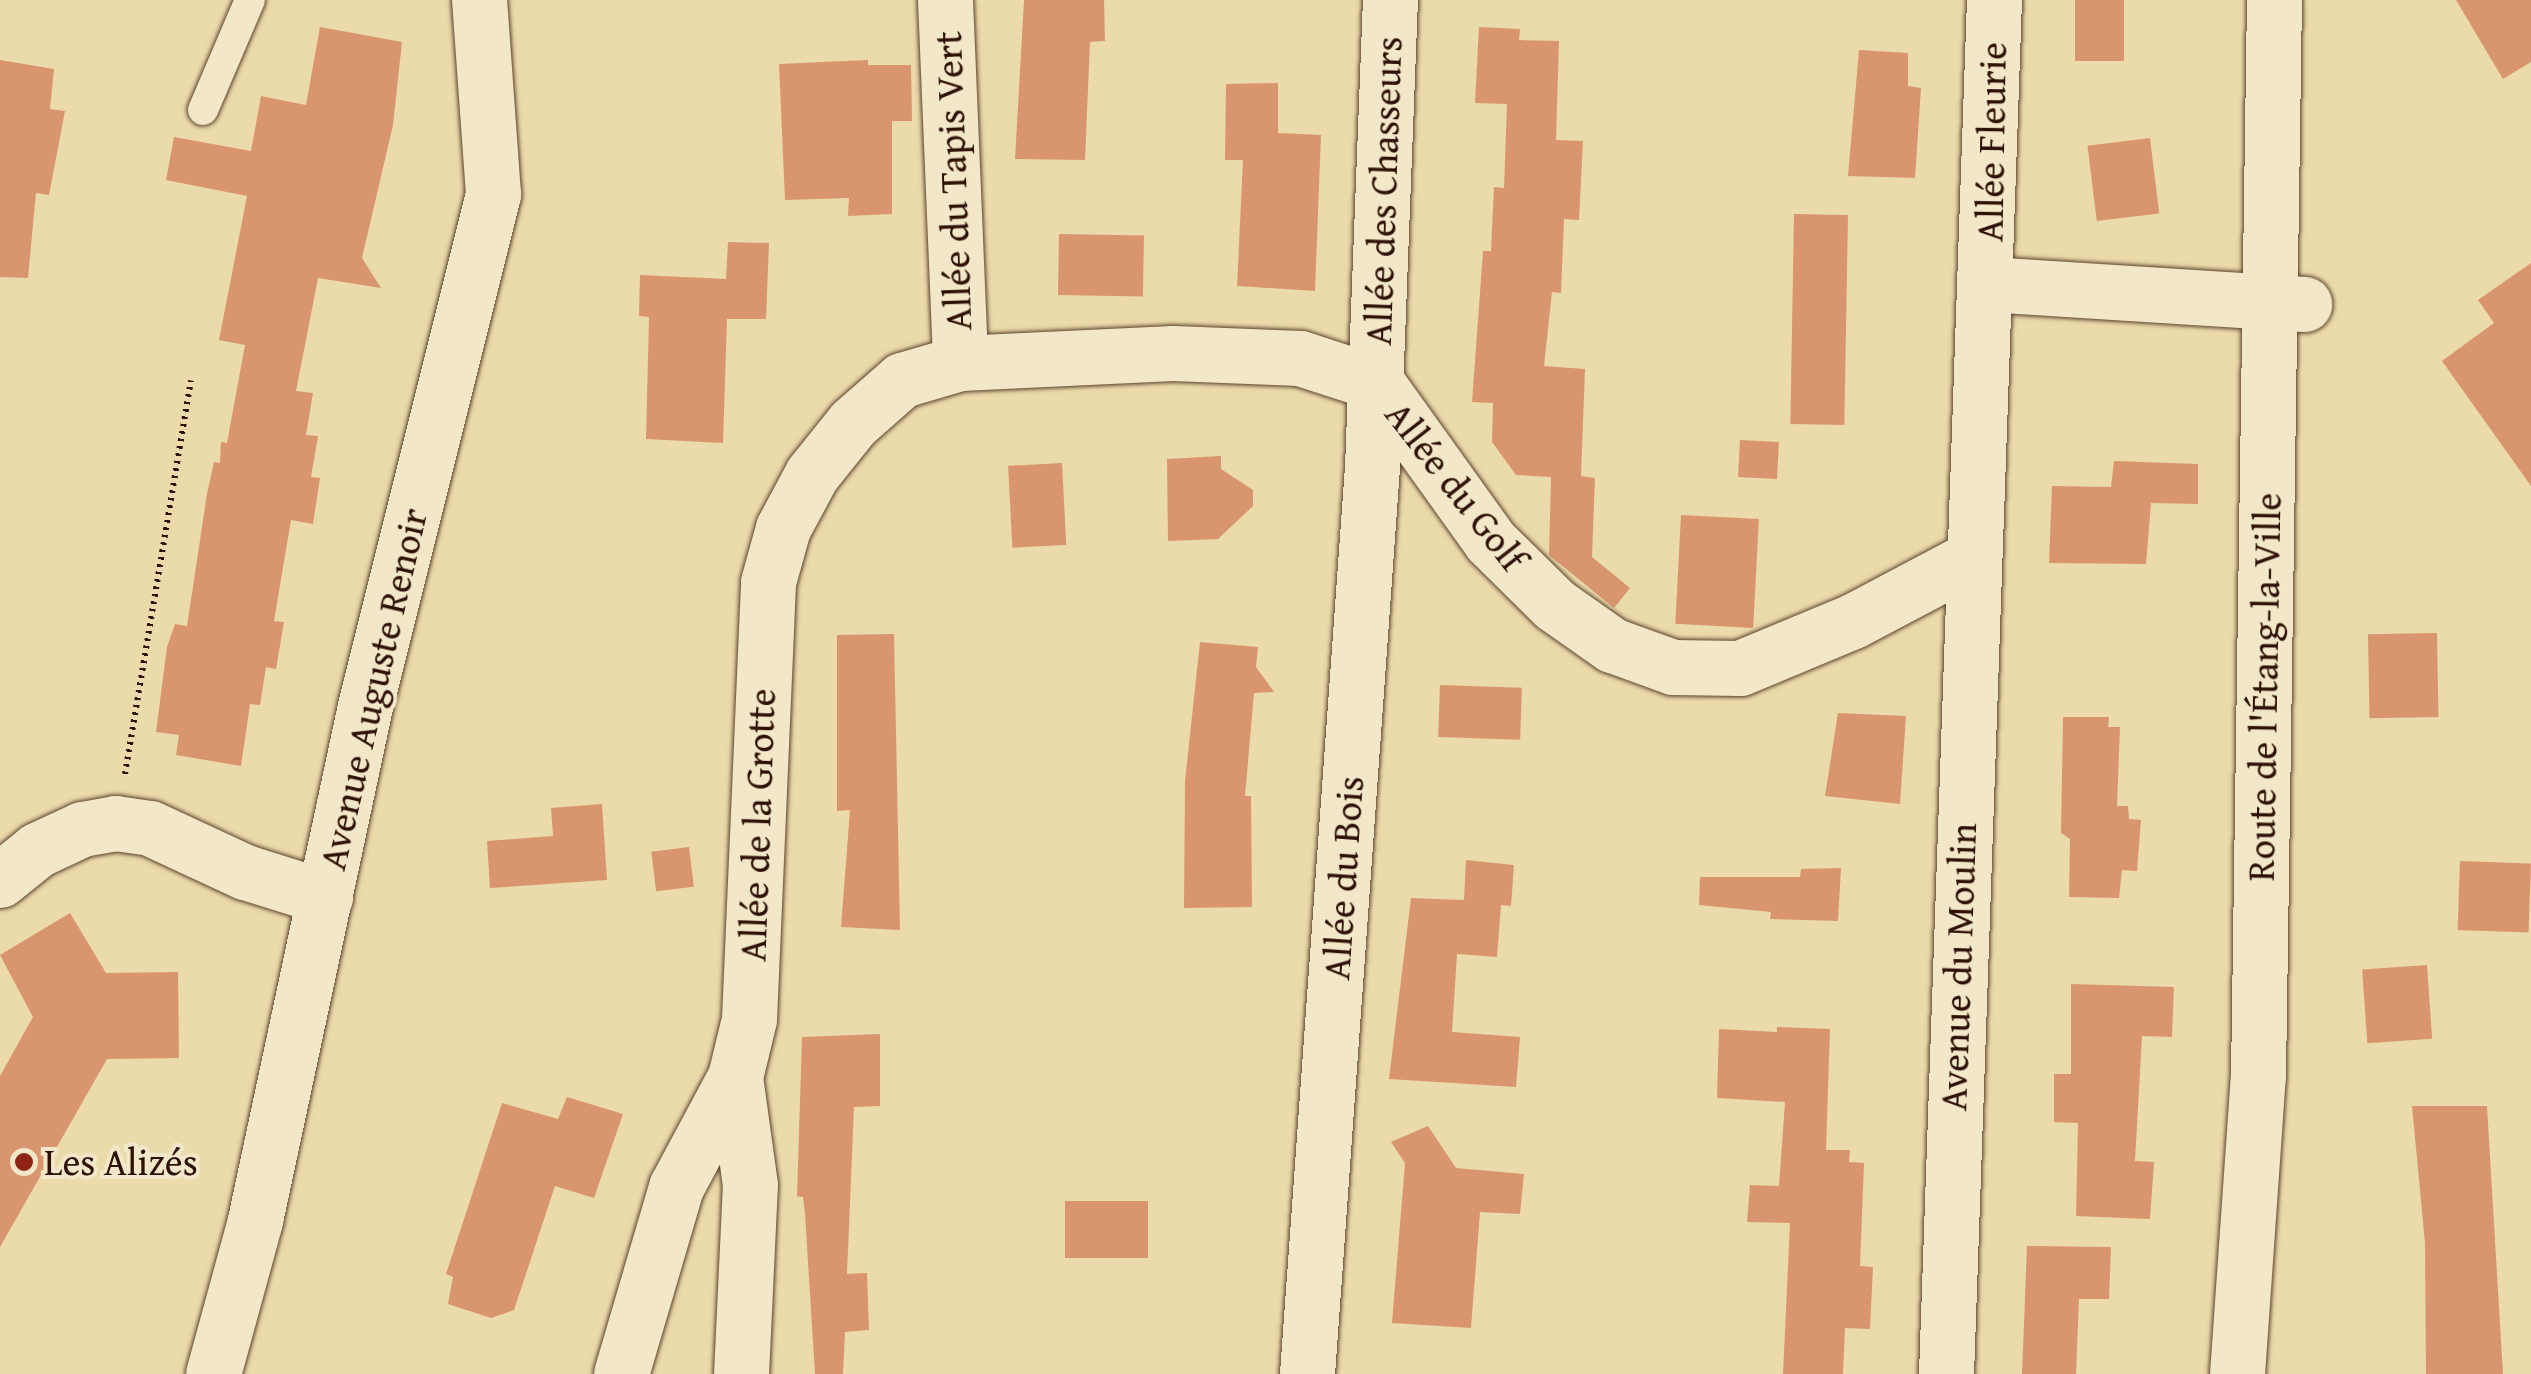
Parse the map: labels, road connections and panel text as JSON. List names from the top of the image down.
{
  "streets": {
    "street": [
      "Allée Fleurie",
      "Allée du Tapis Vert",
      "Allée des Chasseurs",
      "Allée du Golf",
      "Route de l'Étang-la-Ville",
      "Avenue Auguste Renoir",
      "Allée de la Grotte",
      "Allée du Bois",
      "Avenue du Moulin"
    ]
  },
  "crossings": [
    ["Allée Fleurie", "Allée du Golf"],
    ["Allée Fleurie", "Avenue du Moulin"],
    ["Allée du Tapis Vert", "Allée du Golf"],
    ["Allée du Tapis Vert", "Allée de la Grotte"],
    ["Allée des Chasseurs", "Allée du Golf"],
    ["Allée des Chasseurs", "Allée du Bois"],
    ["Allée du Golf", "Allée de la Grotte"],
    ["Allée du Golf", "Allée du Bois"],
    ["Allée du Golf", "Avenue du Moulin"]
  ],
  "places": ["Les Alizés"]
}
